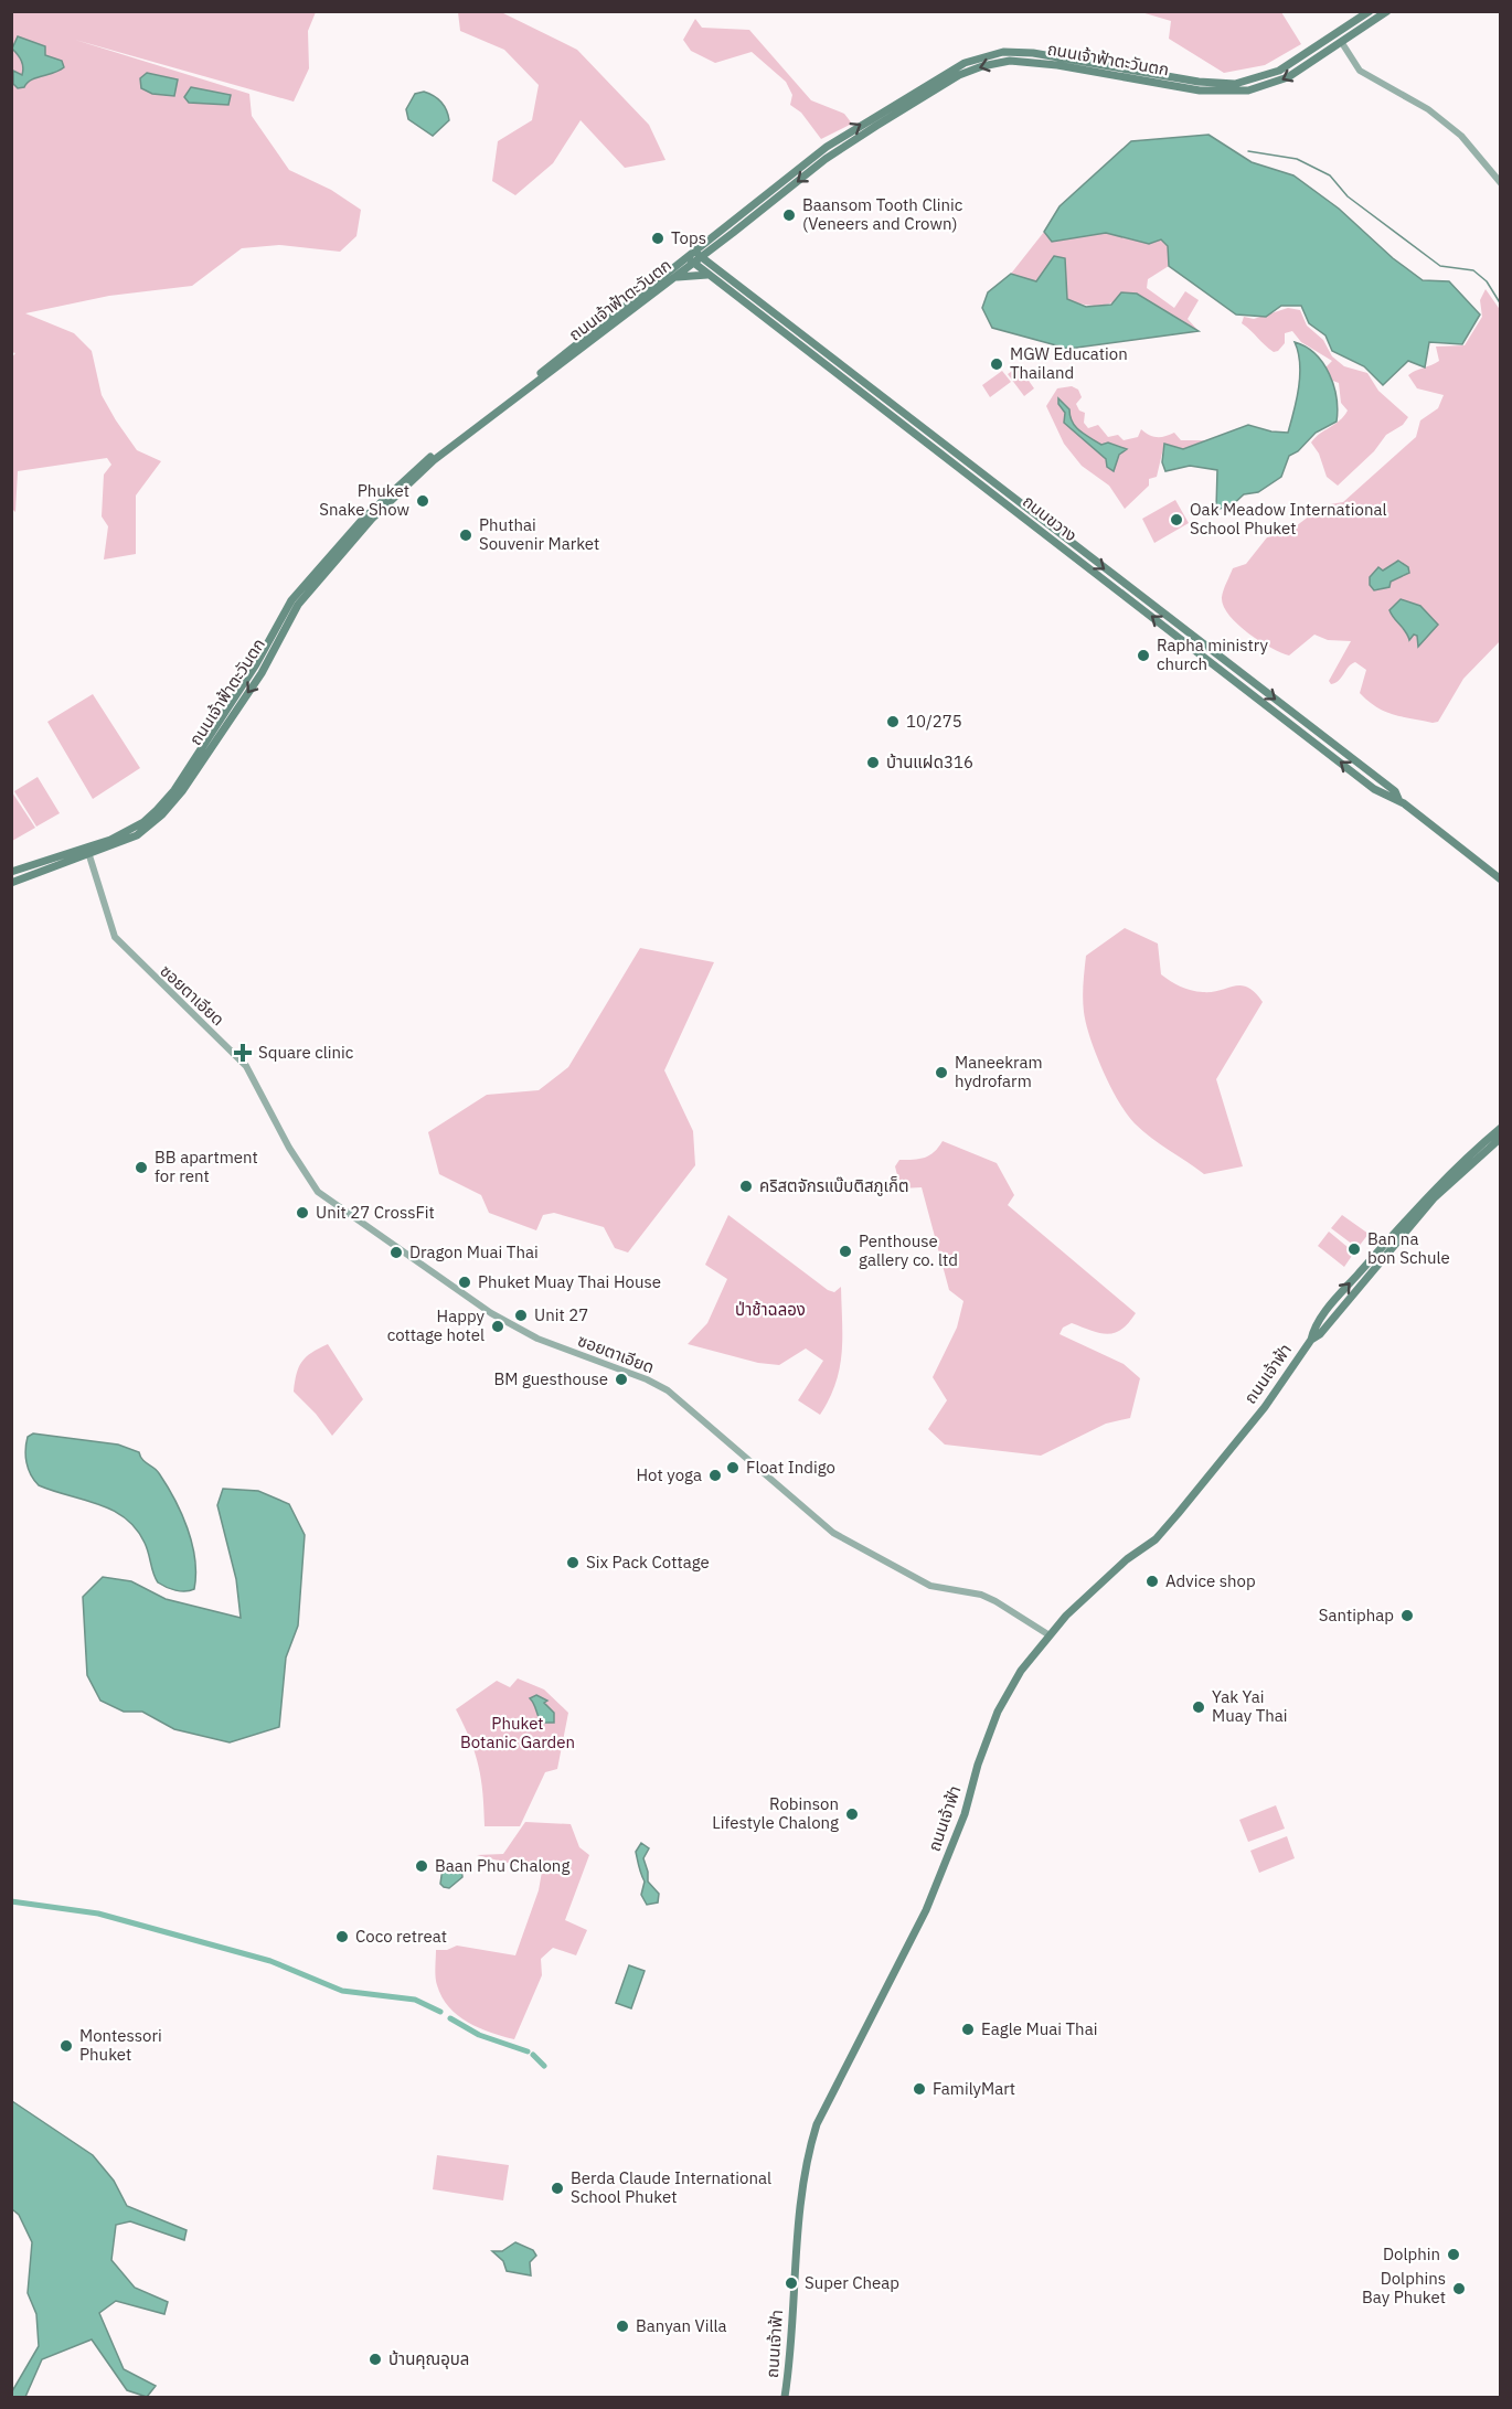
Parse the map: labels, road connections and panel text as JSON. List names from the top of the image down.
{
  "streets": {
    "main road": ["ถนนเจ้าฟ้าตะวันตก", "ถนนขวาง", "ถนนเจ้าฟ้า"],
    "street": ["ซอยตาเอียด"]
  },
  "crossings": [
    ["ถนนเจ้าฟ้าตะวันตก", "ถนนขวาง"],
    ["ถนนเจ้าฟ้าตะวันตก", "ซอยตาเอียด"],
    ["ซอยตาเอียด", "ถนนเจ้าฟ้า"]
  ],
  "parks": ["ป่าช้าฉลอง", "Phuket Botanic Garden"],
  "places": {
    "other": [
      "Baansom Tooth Clinic (Veneers and Crown)",
      "Tops",
      "MGW Education Thailand",
      "Phuket Snake Show",
      "Oak Meadow International School Phuket",
      "Phuthai Souvenir Market",
      "Rapha ministry church",
      "10/275",
      "บ้านแฝด316",
      "Maneekram hydrofarm",
      "BB apartment for rent",
      "คริสตจักรแบ๊บติสภูเก็ต",
      "Unit 27 CrossFit",
      "Ban na bon Schule",
      "Penthouse gallery co. ltd",
      "Dragon Muai Thai",
      "Phuket Muay Thai House",
      "Unit 27",
      "Happy cottage hotel",
      "BM guesthouse",
      "Float Indigo",
      "Hot yoga",
      "Six Pack Cottage",
      "Advice shop",
      "Santiphap",
      "Yak Yai Muay Thai",
      "Robinson Lifestyle Chalong",
      "Baan Phu Chalong",
      "Coco retreat",
      "Eagle Muai Thai",
      "Montessori Phuket",
      "FamilyMart",
      "Berda Claude International School Phuket",
      "Dolphin",
      "Super Cheap",
      "Dolphins Bay Phuket",
      "Banyan Villa",
      "บ้านคุณอุบล"
    ],
    "health": ["Square clinic"]
  }
}
